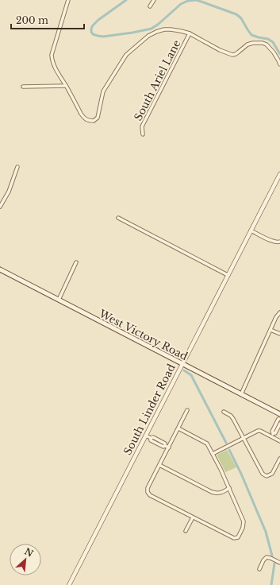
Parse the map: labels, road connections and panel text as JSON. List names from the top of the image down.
{
  "streets": {
    "main road": ["West Victory Road"],
    "street": ["South Ariel Lane", "South Linder Road"]
  },
  "crossings": [
    ["West Victory Road", "South Linder Road"]
  ],
  "scale_bar": "200 m",
  "north": "top right"
}
